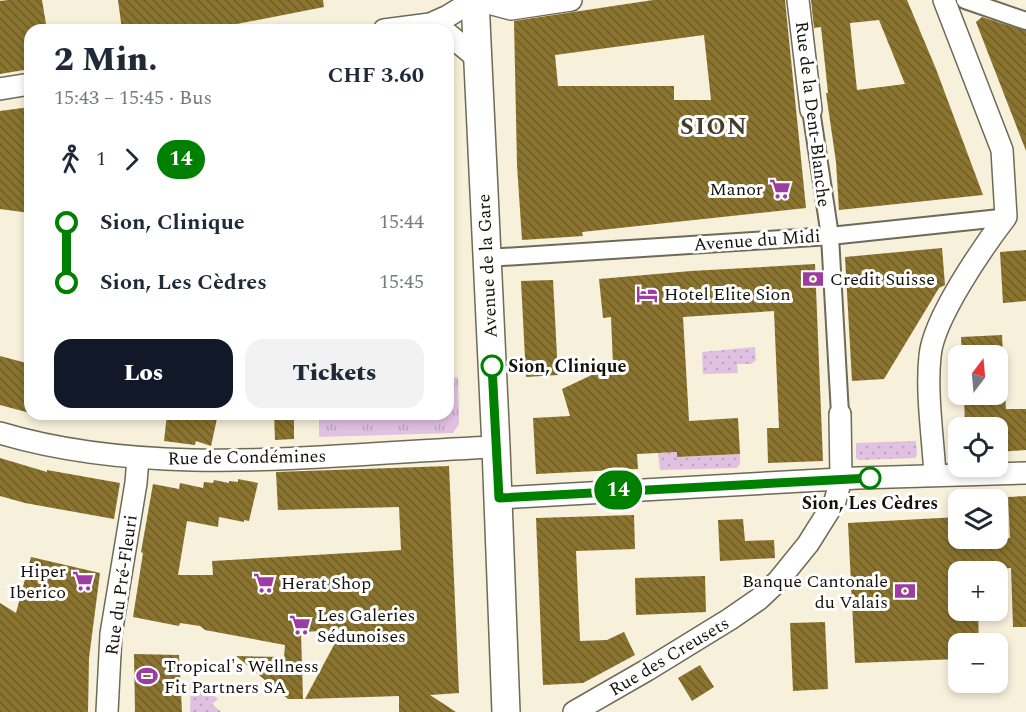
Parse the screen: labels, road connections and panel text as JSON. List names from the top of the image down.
{
  "streets": {
    "street": [
      "Rue de la Dent-Blanche",
      "Avenue du Midi",
      "Avenue de la Gare",
      "Rue de Condémines",
      "Rue du Pré-Fleuri",
      "Rue des Creusets"
    ]
  },
  "crossings": [
    ["Rue de la Dent-Blanche", "Avenue du Midi"],
    ["Rue de la Dent-Blanche", "Rue des Creusets"],
    ["Avenue du Midi", "Avenue de la Gare"],
    ["Avenue de la Gare", "Rue de Condémines"],
    ["Rue de Condémines", "Rue du Pré-Fleuri"]
  ],
  "districts": ["SION"],
  "places": {
    "supermarket": [
      "Manor",
      "Hiper Iberico",
      "Herat Shop",
      "Les Galeries Sédunoises"
    ],
    "bank": ["Credit Suisse", "Banque Cantonale du Valais"],
    "hotel": ["Hotel Elite Sion"],
    "other": ["Sion, Clinique", "Sion, Les Cèdres"],
    "sports": ["Tropical's Wellness Fit Partners SA"]
  },
  "lines": ["bus line 14"],
  "north": "top",
  "page": {
    "on_map": "14",
    "heading": ["2 Min.", "15:43 – 15:45 · Bus", "CHF 3.60"],
    "legs": ["1", "14"],
    "list": [
      {
        "name": "Sion, Clinique",
        "value": "15:44"
      },
      {
        "name": "Sion, Les Cèdres",
        "value": "15:45"
      }
    ],
    "buttons": ["Los", "Tickets"],
    "map_buttons": ["+", "−"]
  }
}
